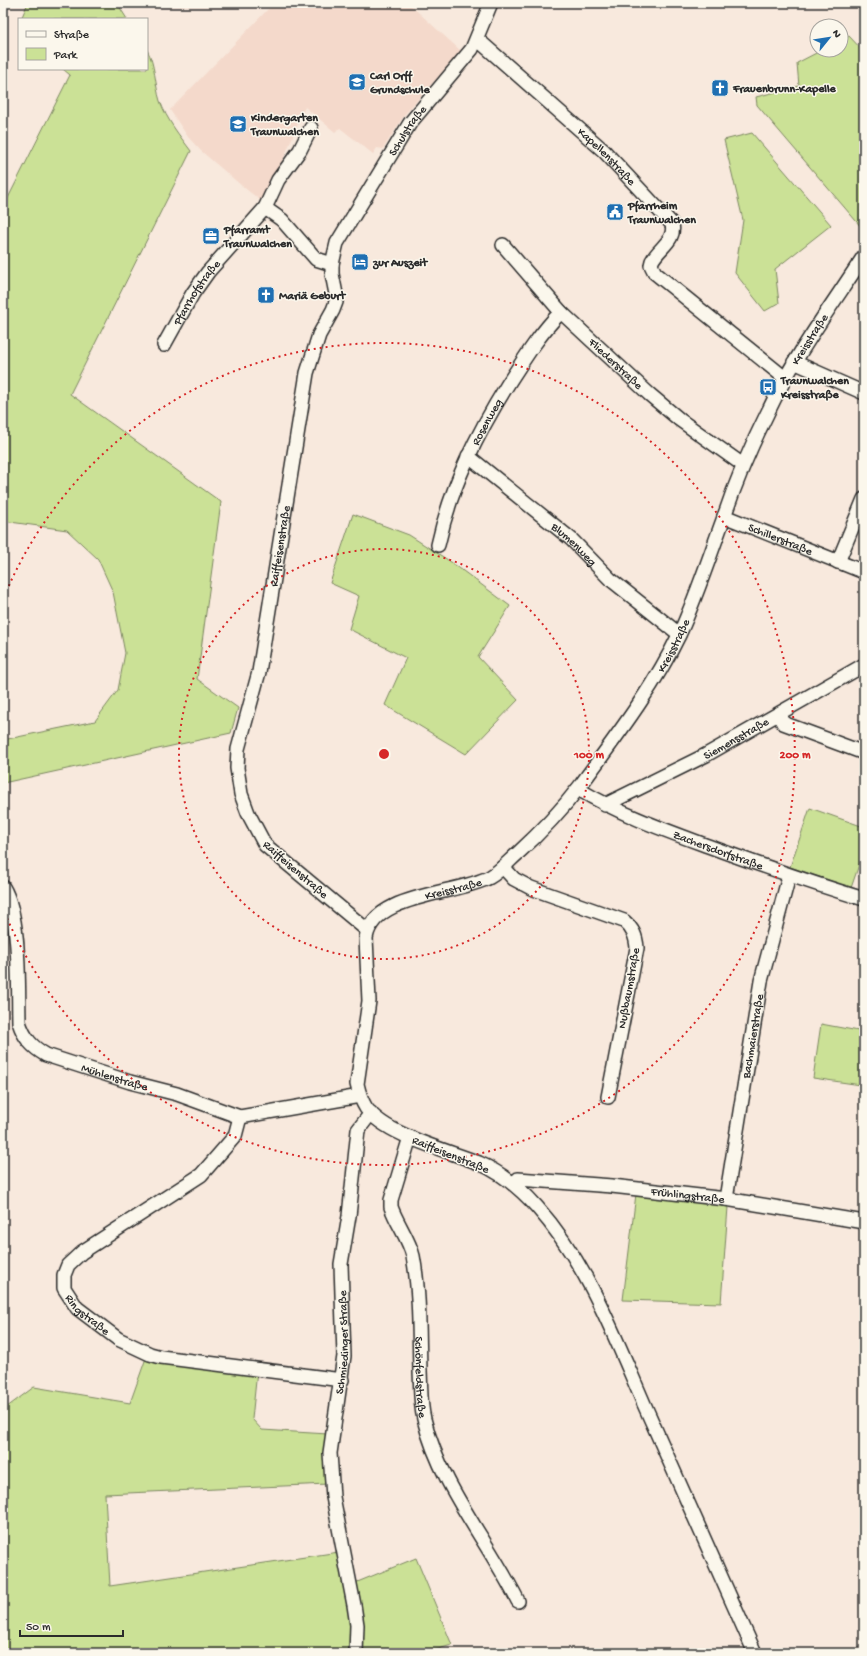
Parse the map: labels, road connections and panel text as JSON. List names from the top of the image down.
{
  "streets": {
    "street": [
      "Schulstraße",
      "Kapellenstraße",
      "Pfarrhofstraße",
      "Kreisstraße",
      "Fliederstraße",
      "Rosenweg",
      "Schillerstraße",
      "Blumenweg",
      "Raiffeisenstraße",
      "Siemensstraße",
      "Zachersdorfstraße",
      "Nußbaumstraße",
      "Bachmaierstraße",
      "Mühlenstraße",
      "Frühlingstraße",
      "Ringstraße",
      "Schmiedinger Straße",
      "Schönfeldstraße"
    ]
  },
  "crossings": [
    ["Schulstraße", "Kapellenstraße"],
    ["Schulstraße", "Raiffeisenstraße"],
    ["Kapellenstraße", "Kreisstraße"],
    ["Kreisstraße", "Fliederstraße"],
    ["Kreisstraße", "Schillerstraße"],
    ["Kreisstraße", "Blumenweg"],
    ["Kreisstraße", "Raiffeisenstraße"],
    ["Kreisstraße", "Zachersdorfstraße"],
    ["Kreisstraße", "Nußbaumstraße"],
    ["Fliederstraße", "Rosenweg"],
    ["Rosenweg", "Blumenweg"],
    ["Raiffeisenstraße", "Mühlenstraße"],
    ["Raiffeisenstraße", "Frühlingstraße"],
    ["Raiffeisenstraße", "Schmiedinger Straße"],
    ["Raiffeisenstraße", "Schönfeldstraße"],
    ["Siemensstraße", "Zachersdorfstraße"],
    ["Zachersdorfstraße", "Bachmaierstraße"],
    ["Bachmaierstraße", "Frühlingstraße"],
    ["Mühlenstraße", "Ringstraße"],
    ["Ringstraße", "Schmiedinger Straße"]
  ],
  "places": {
    "school or university": ["Carl Orff Grundschule", "Kindergarten Traunwalchen"],
    "church": ["Frauenbrunn-Kapelle", "Mariä Geburt"],
    "public building": ["Pfarrheim Traunwalchen"],
    "office": ["Pfarramt Traunwalchen"],
    "hotel": ["zur Auszeit"],
    "bus stop": ["Traunwalchen Kreisstraße"]
  },
  "legend": ["Straße", "Park"],
  "scale_bar": "50 m",
  "north": "top right",
  "rings": ["100 m", "200 m"]
}
